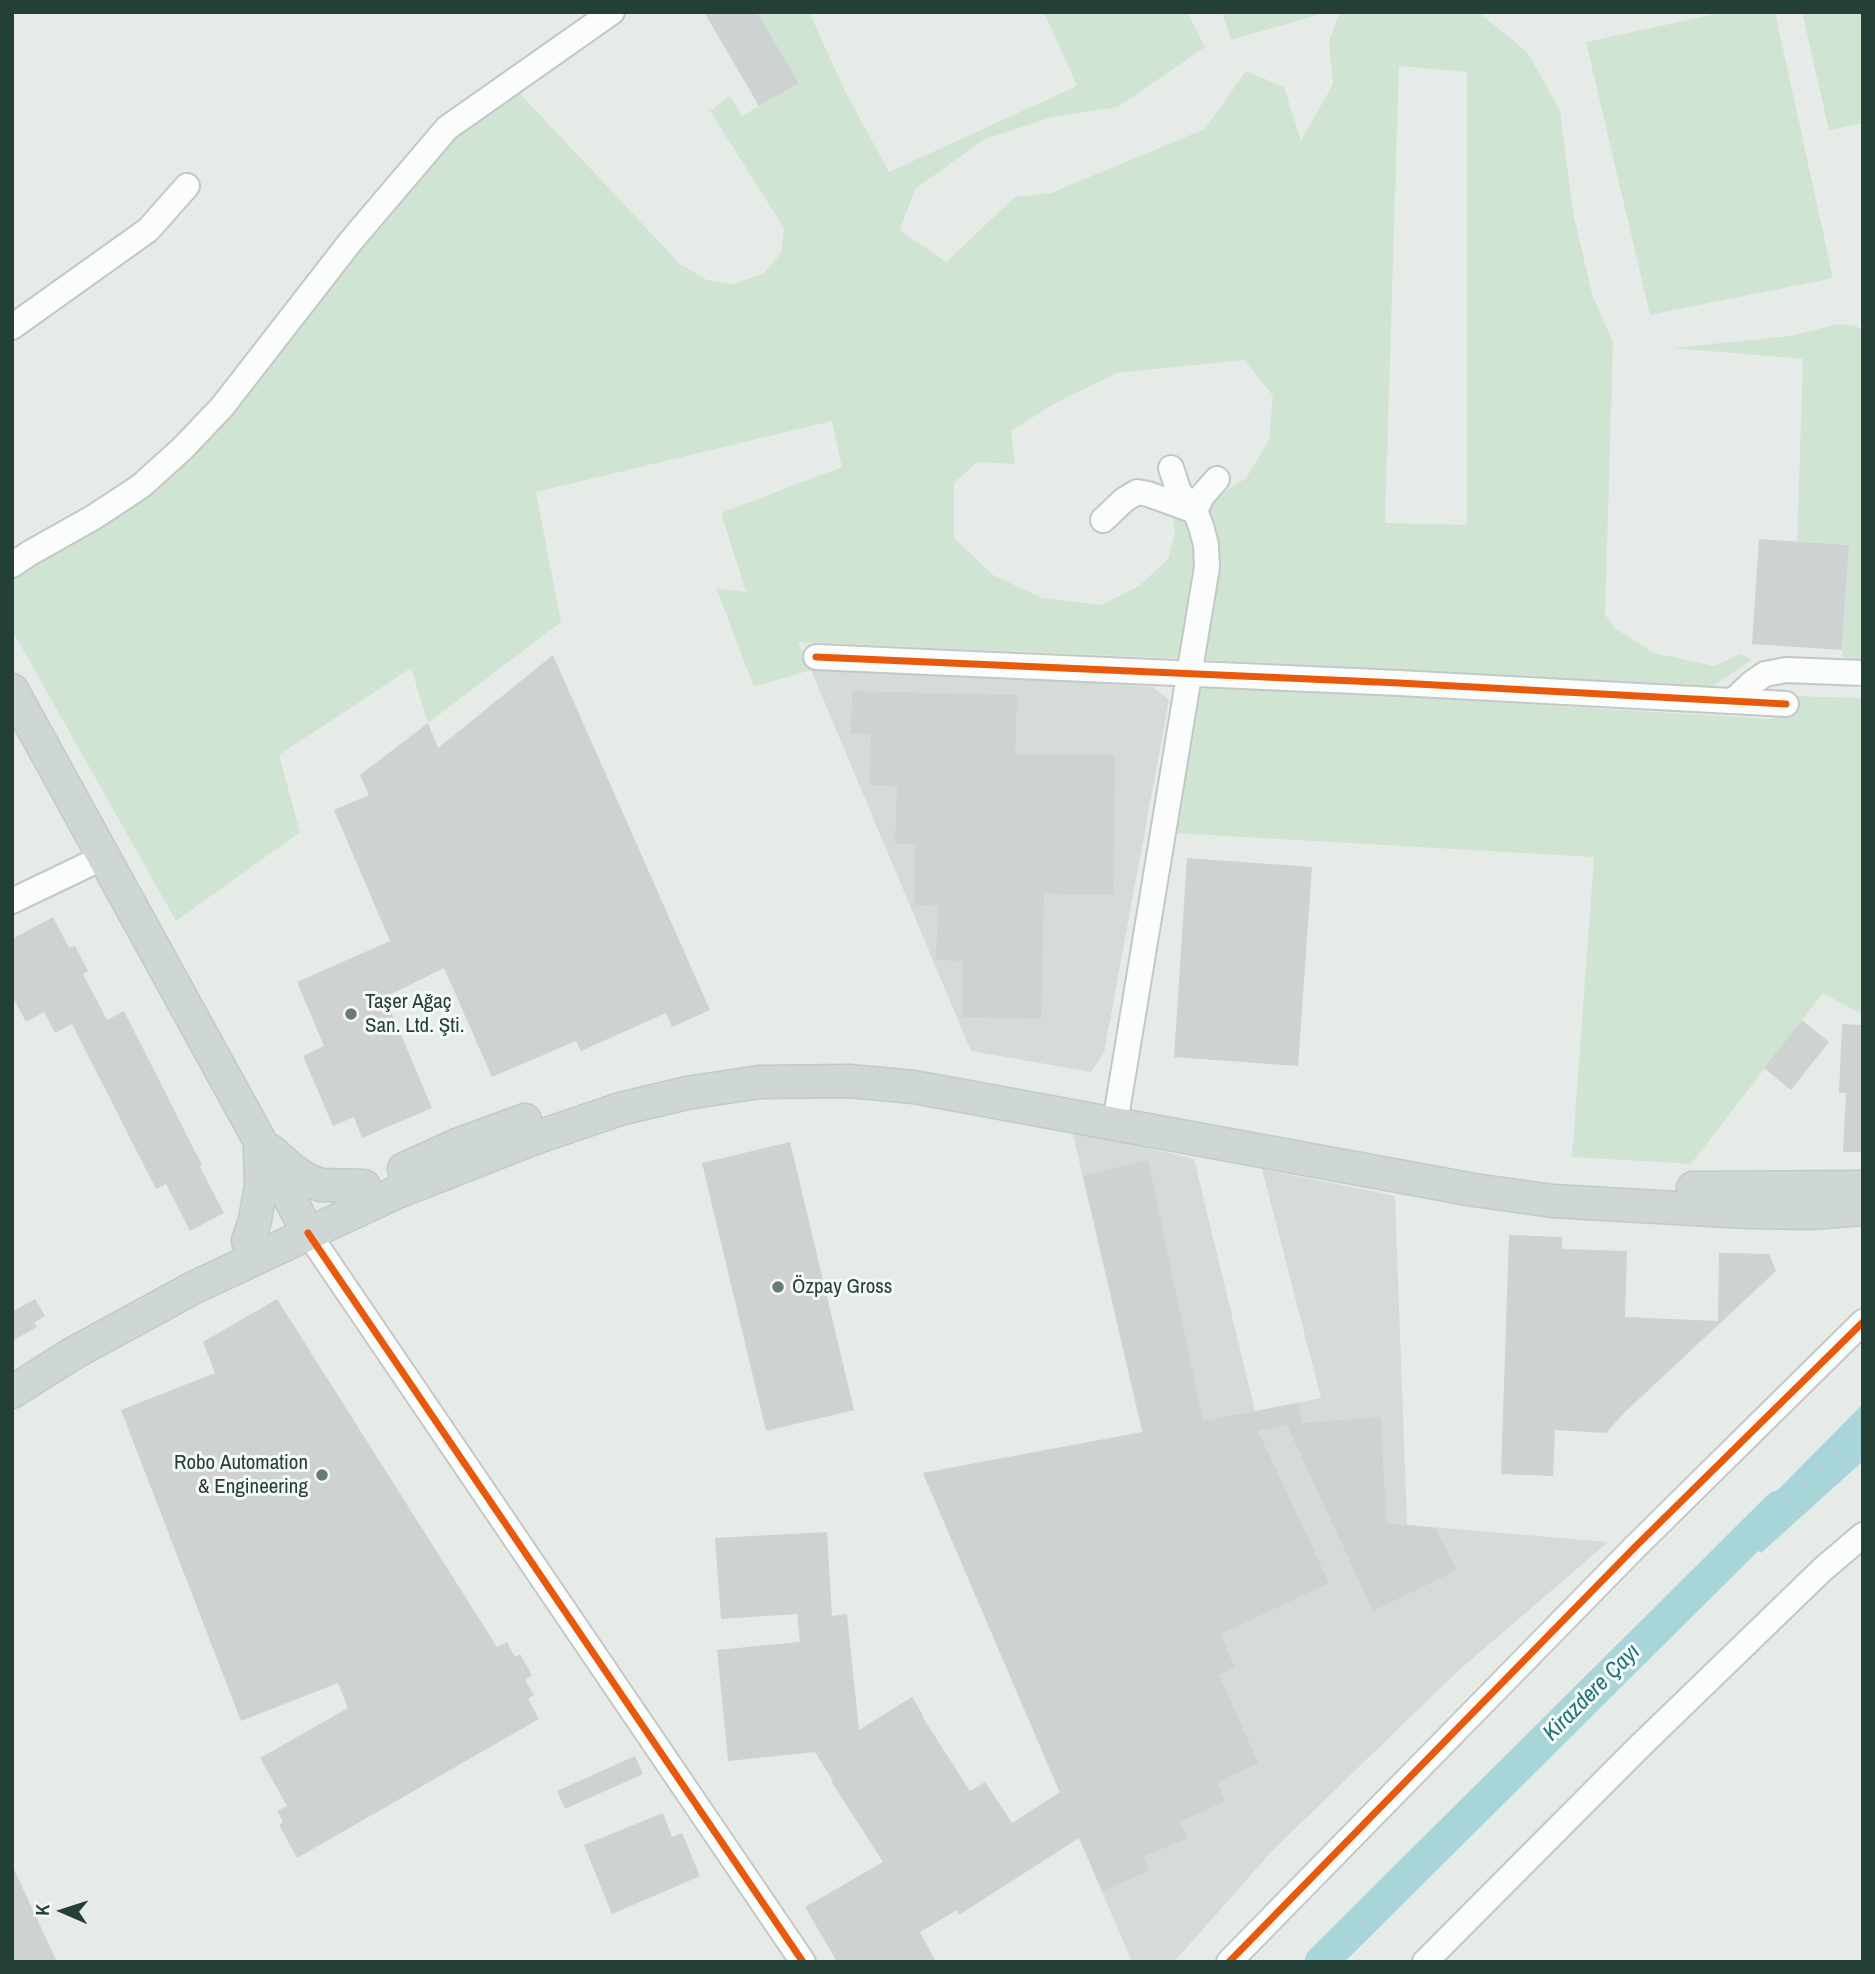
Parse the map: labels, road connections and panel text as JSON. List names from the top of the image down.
{
  "water": ["Kirazdere Çayı"],
  "places": ["Taşer Ağaç San. Ltd. Şti.", "Özpay Gross", "Robo Automation & Engineering"],
  "north": "left"
}
